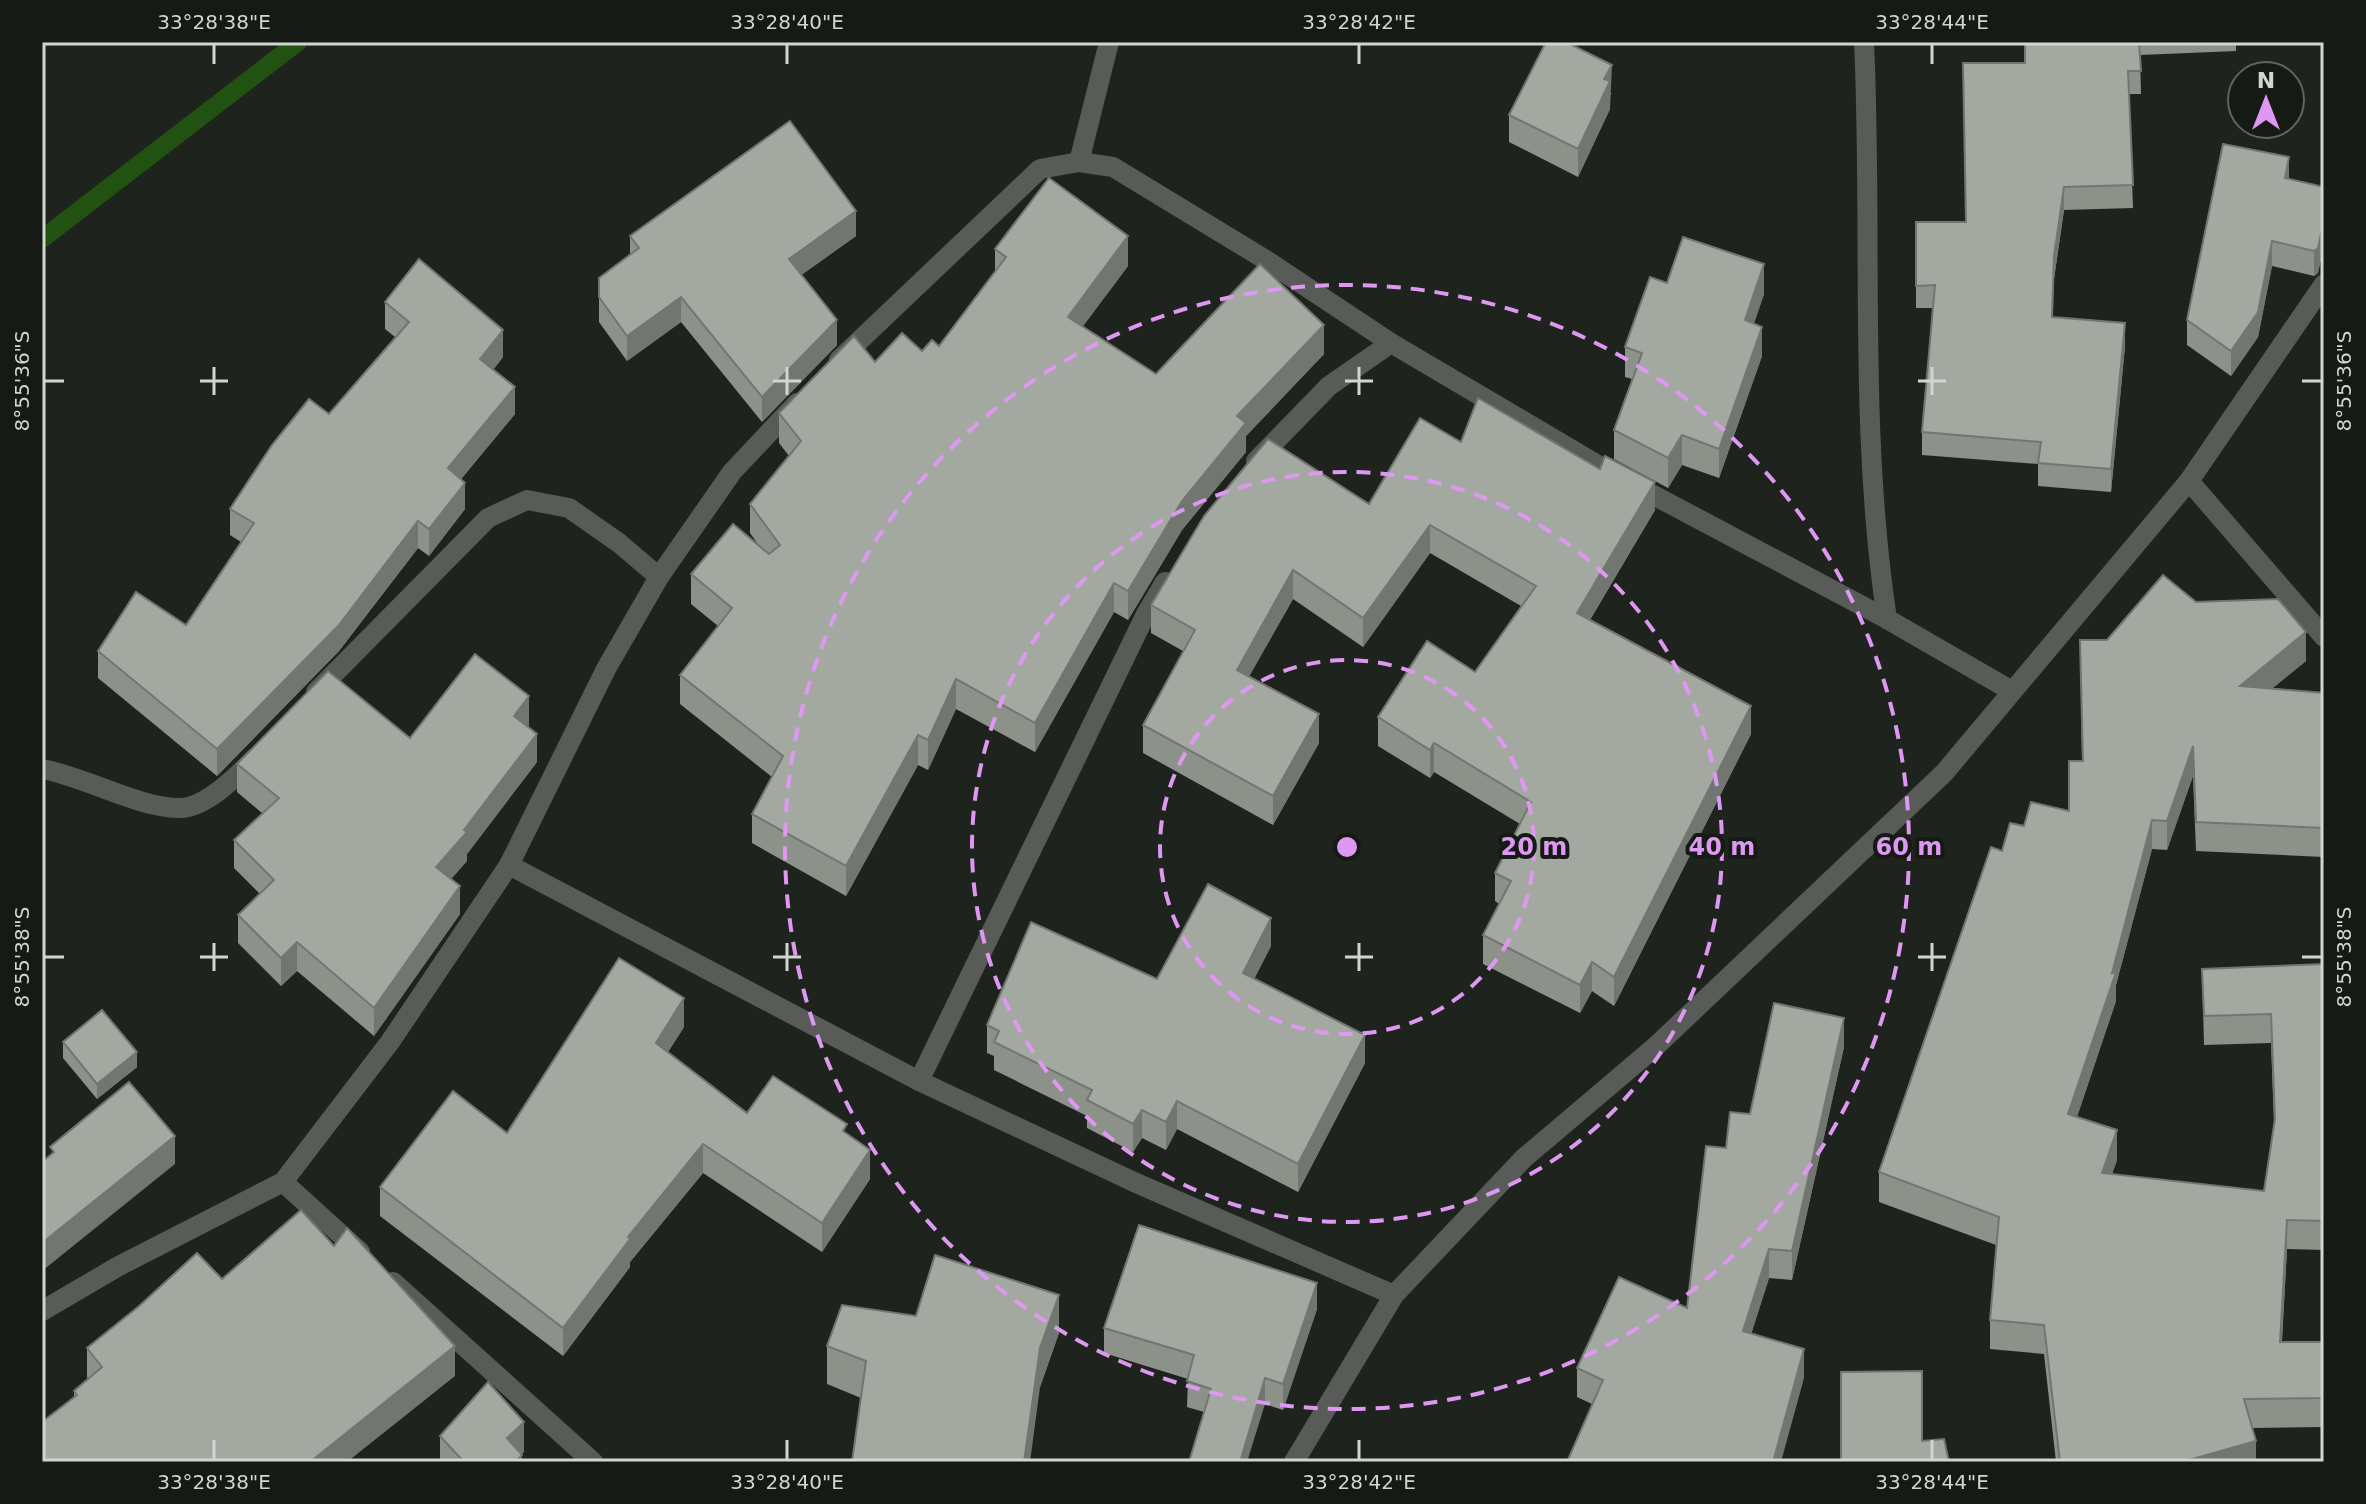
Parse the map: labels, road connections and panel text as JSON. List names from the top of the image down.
{
  "north": "top",
  "coordinates": [
    "33°28'38\"E",
    "33°28'40\"E",
    "33°28'42\"E",
    "33°28'44\"E",
    "8°55'36\"S",
    "8°55'38\"S"
  ],
  "rings": ["20 m", "40 m", "60 m"]
}
